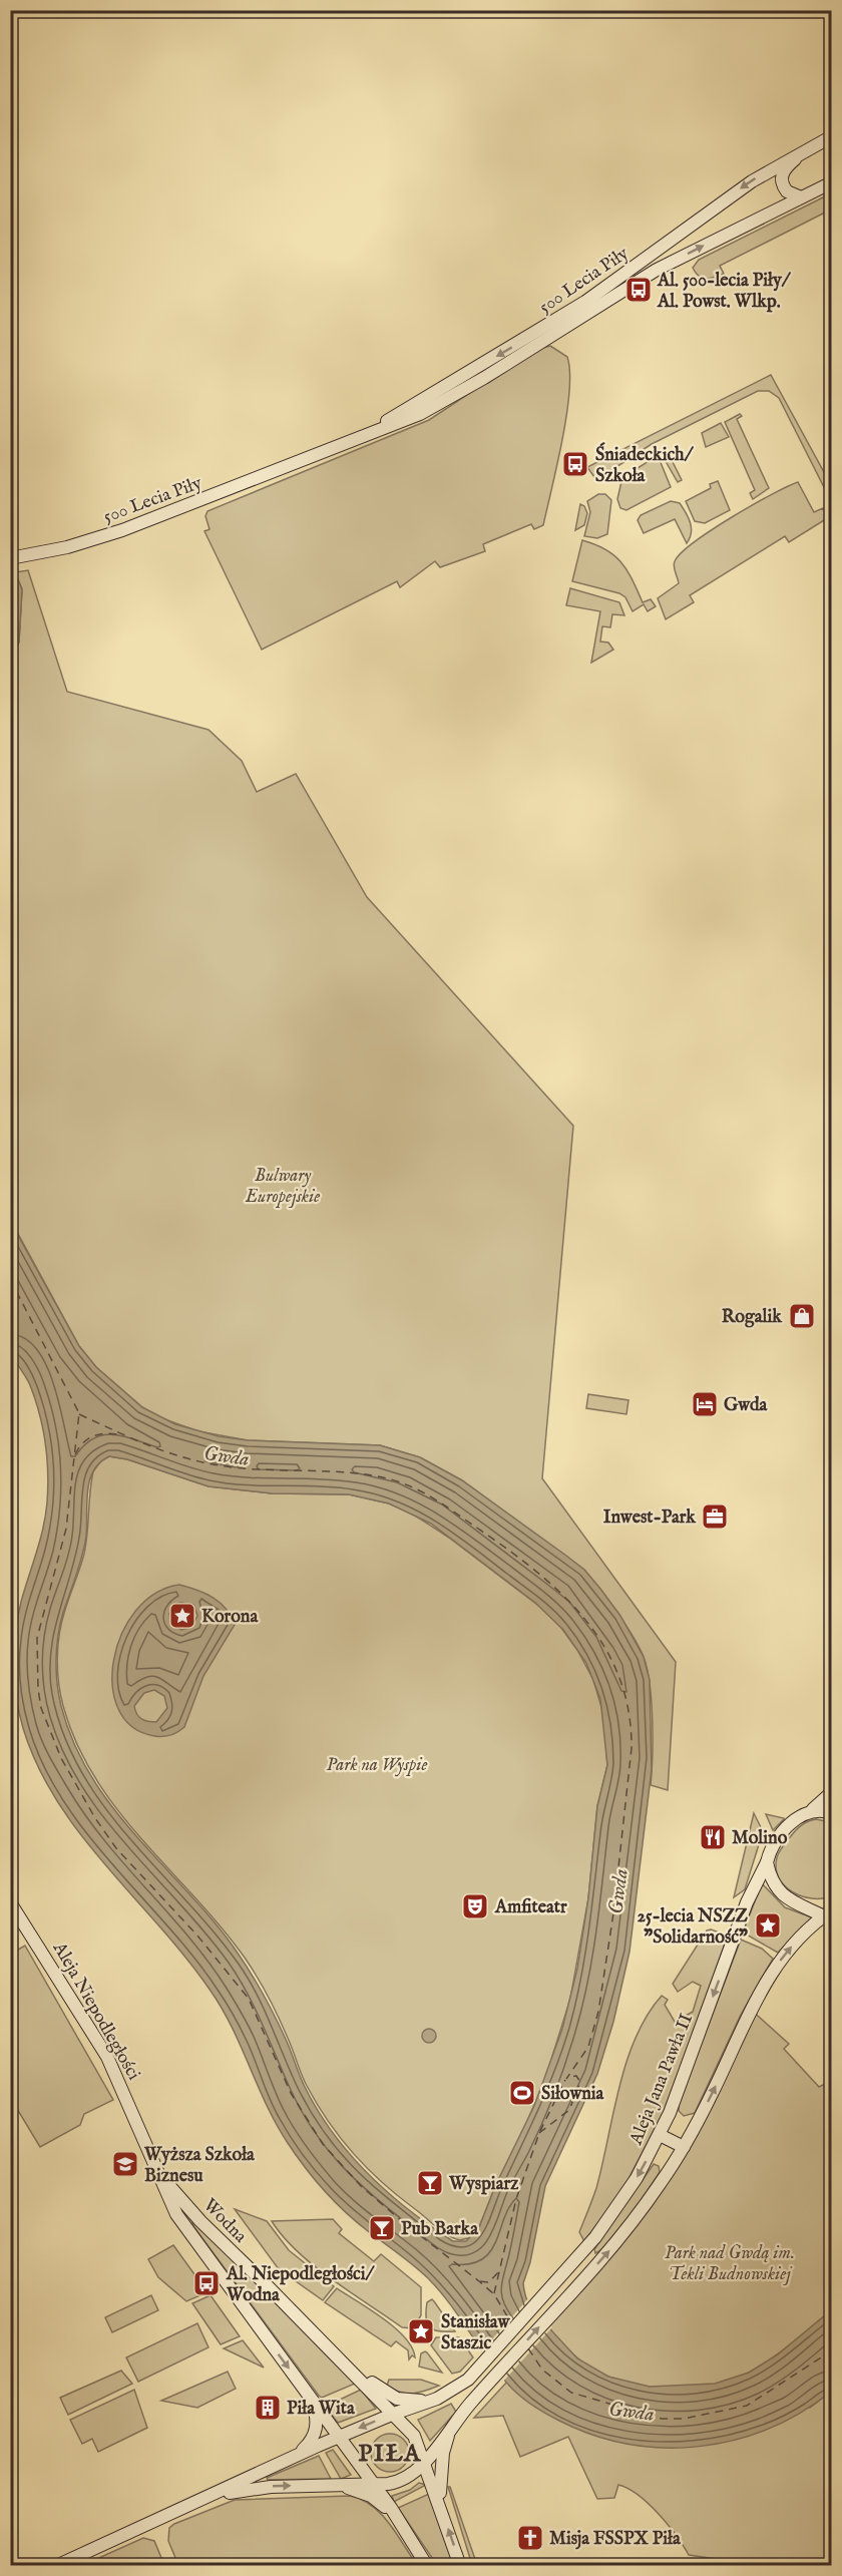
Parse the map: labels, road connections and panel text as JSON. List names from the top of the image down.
{
  "streets": {
    "main road": [
      "500 Lecia Piły",
      "Aleja Niepodległości",
      "Aleja Jana Pawła II",
      "Wodna"
    ]
  },
  "crossings": [
    ["Aleja Niepodległości", "Wodna"]
  ],
  "districts": ["PIŁA"],
  "water": ["Gwda"],
  "parks": ["Bulwary Europejskie", "Park na Wyspie", "Park nad Gwdą im. Tekli Budnowskiej"],
  "places": {
    "bus stop": ["Al. 500-lecia Piły/ Al. Powst. Wlkp.", "Śniadeckich/ Szkoła", "Al. Niepodległości/ Wodna"],
    "shop": ["Rogalik"],
    "hotel": ["Gwda"],
    "office": ["Inwest-Park"],
    "place": ["Korona", "25-lecia NSZZ \"Solidarność\"", "Stanisław Staszic"],
    "restaurant": ["Molino"],
    "theatre": ["Amfiteatr"],
    "sports": ["Siłownia"],
    "school or university": ["Wyższa Szkoła Biznesu"],
    "bar": ["Wyspiarz", "Pub Barka"],
    "building": ["Piła Wita"],
    "church": ["Misja FSSPX Piła"]
  }
}
